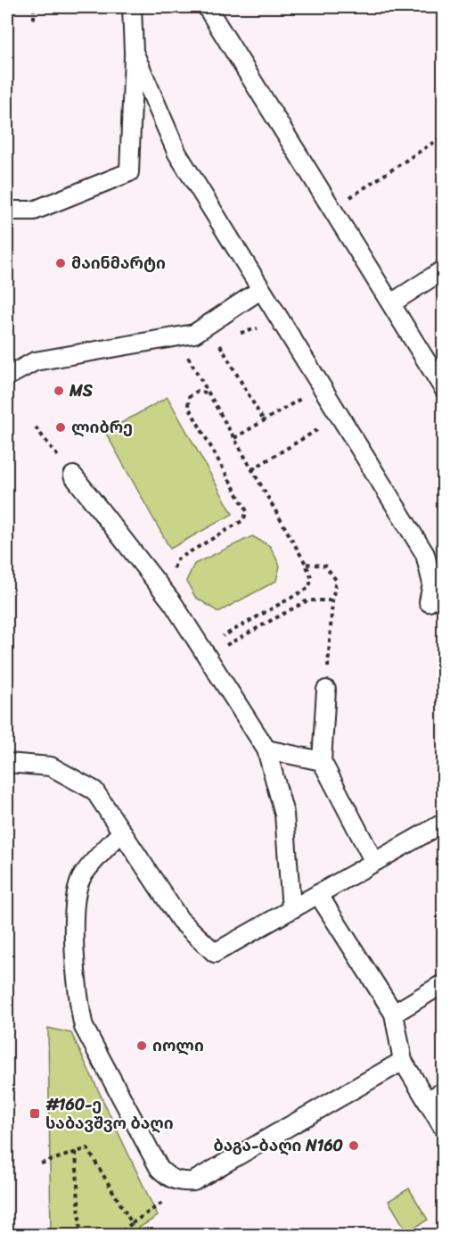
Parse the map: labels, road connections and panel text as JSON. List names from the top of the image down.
{
  "places": {
    "other": [
      "მაინმარტი",
      "MS",
      "ლიბრე",
      "იოლი",
      "ბაგა-ბაღი N160"
    ],
    "transit": ["#160-ე საბავშვო ბაღი"]
  }
}
